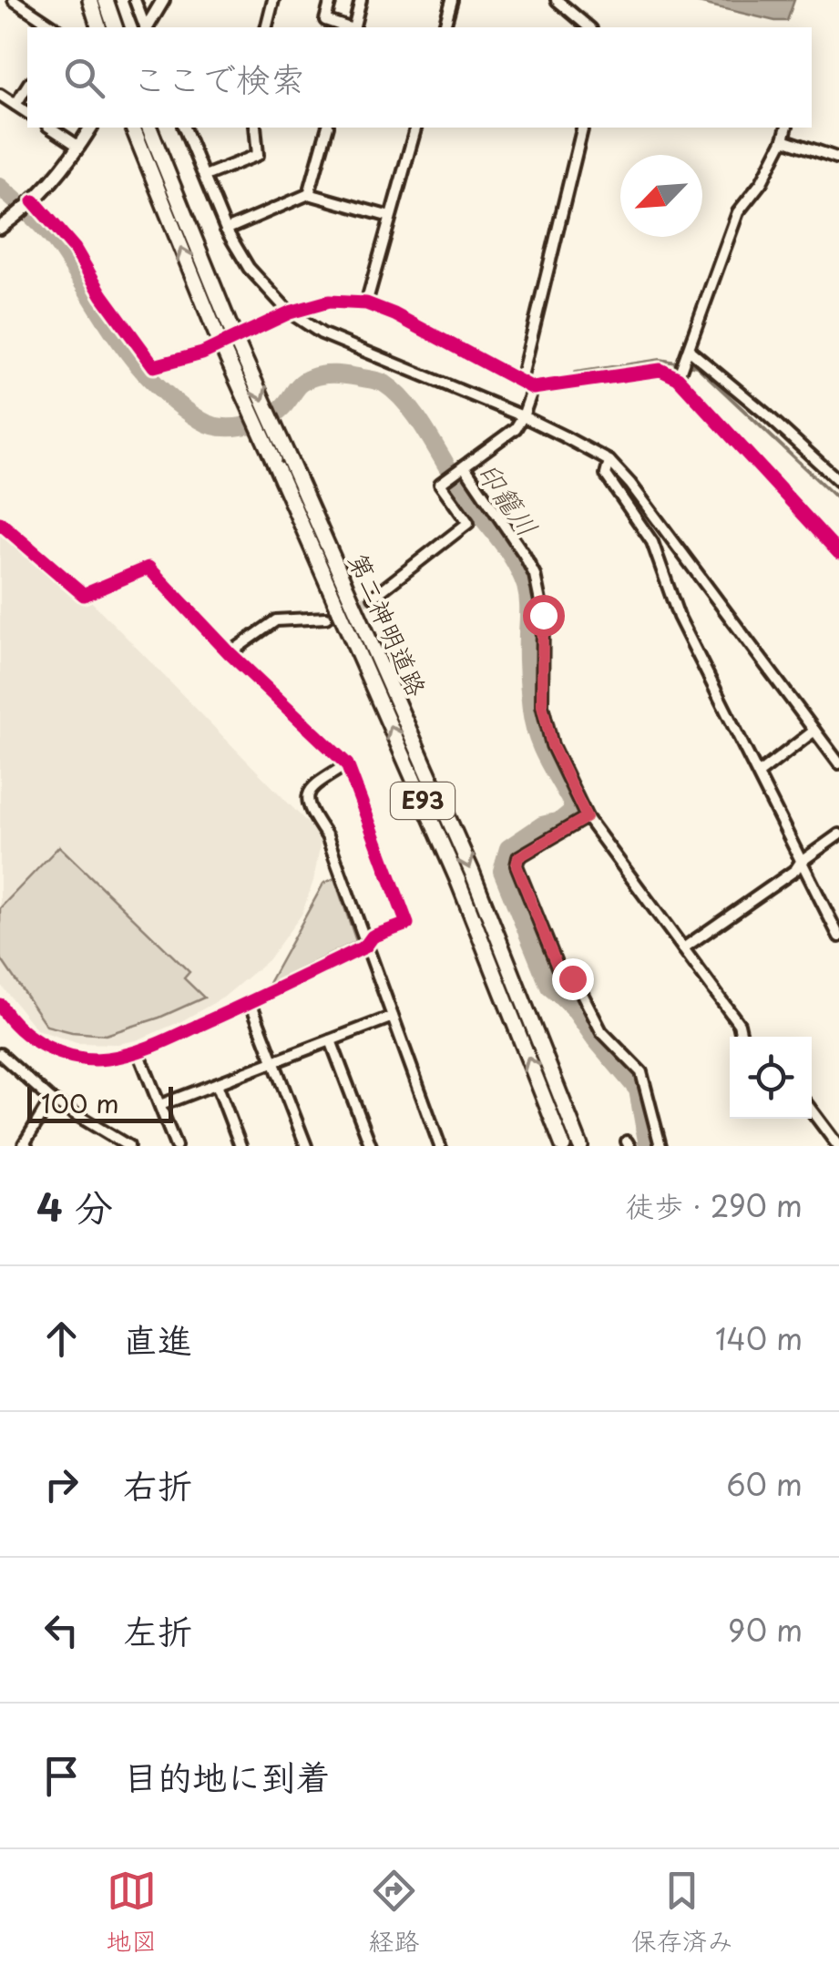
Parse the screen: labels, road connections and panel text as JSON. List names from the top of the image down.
{
  "streets": {
    "highway": ["第二神明道路", "E93"]
  },
  "water": ["印籠川"],
  "scale_bar": "100 m",
  "north": "bottom left",
  "page": {
    "search": "ここで検索",
    "scale": "100 m",
    "heading": ["4 分", "徒歩 · 290 m"],
    "list": [
      ["直進", "140 m"],
      ["右折", "60 m"],
      ["左折", "90 m"],
      "目的地に到着"
    ],
    "nav": ["地図", "経路", "保存済み"]
  }
}
